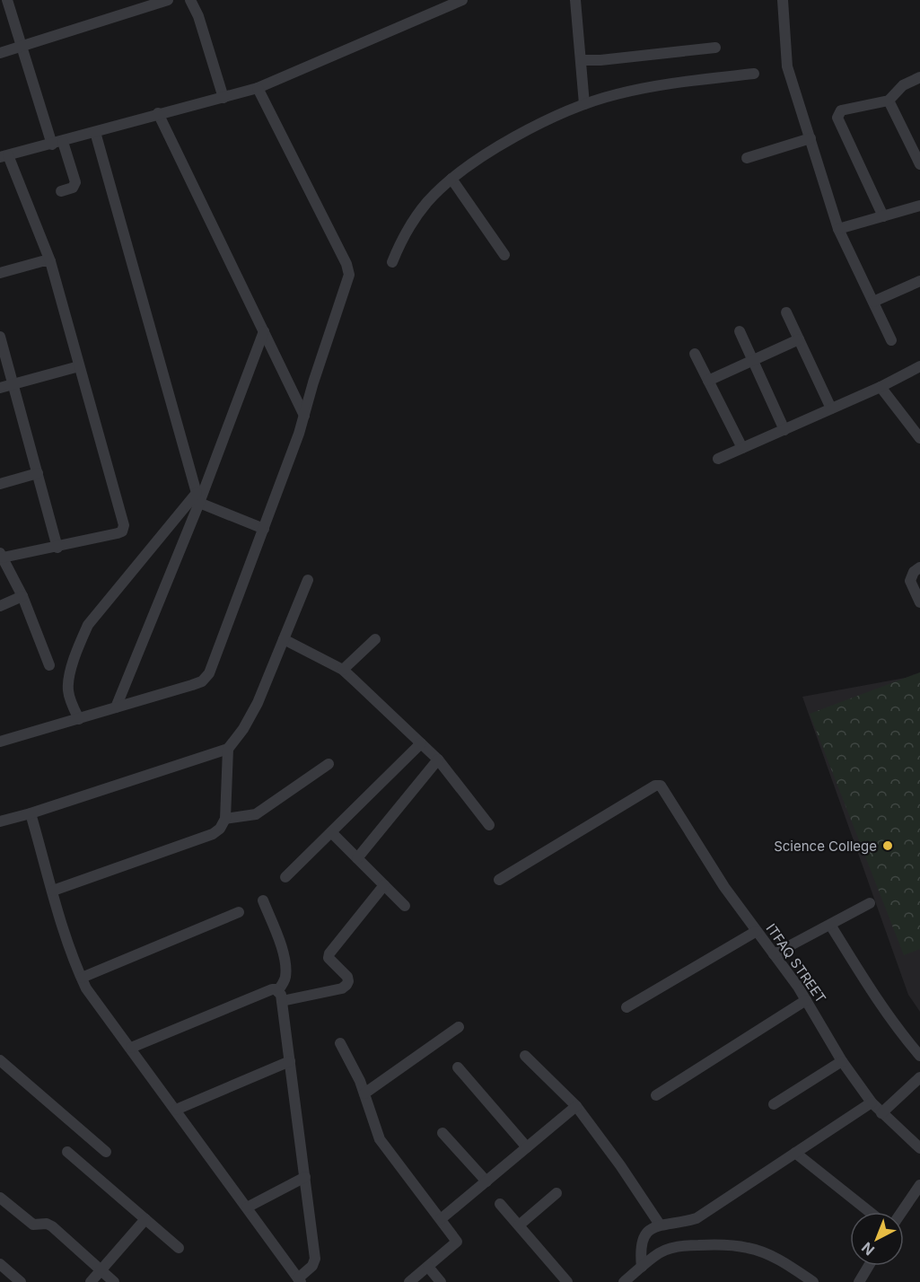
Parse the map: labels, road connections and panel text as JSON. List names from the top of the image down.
{
  "streets": {
    "street": ["ITFAQ STREET"]
  },
  "places": ["Science College"],
  "north": "bottom left"
}
